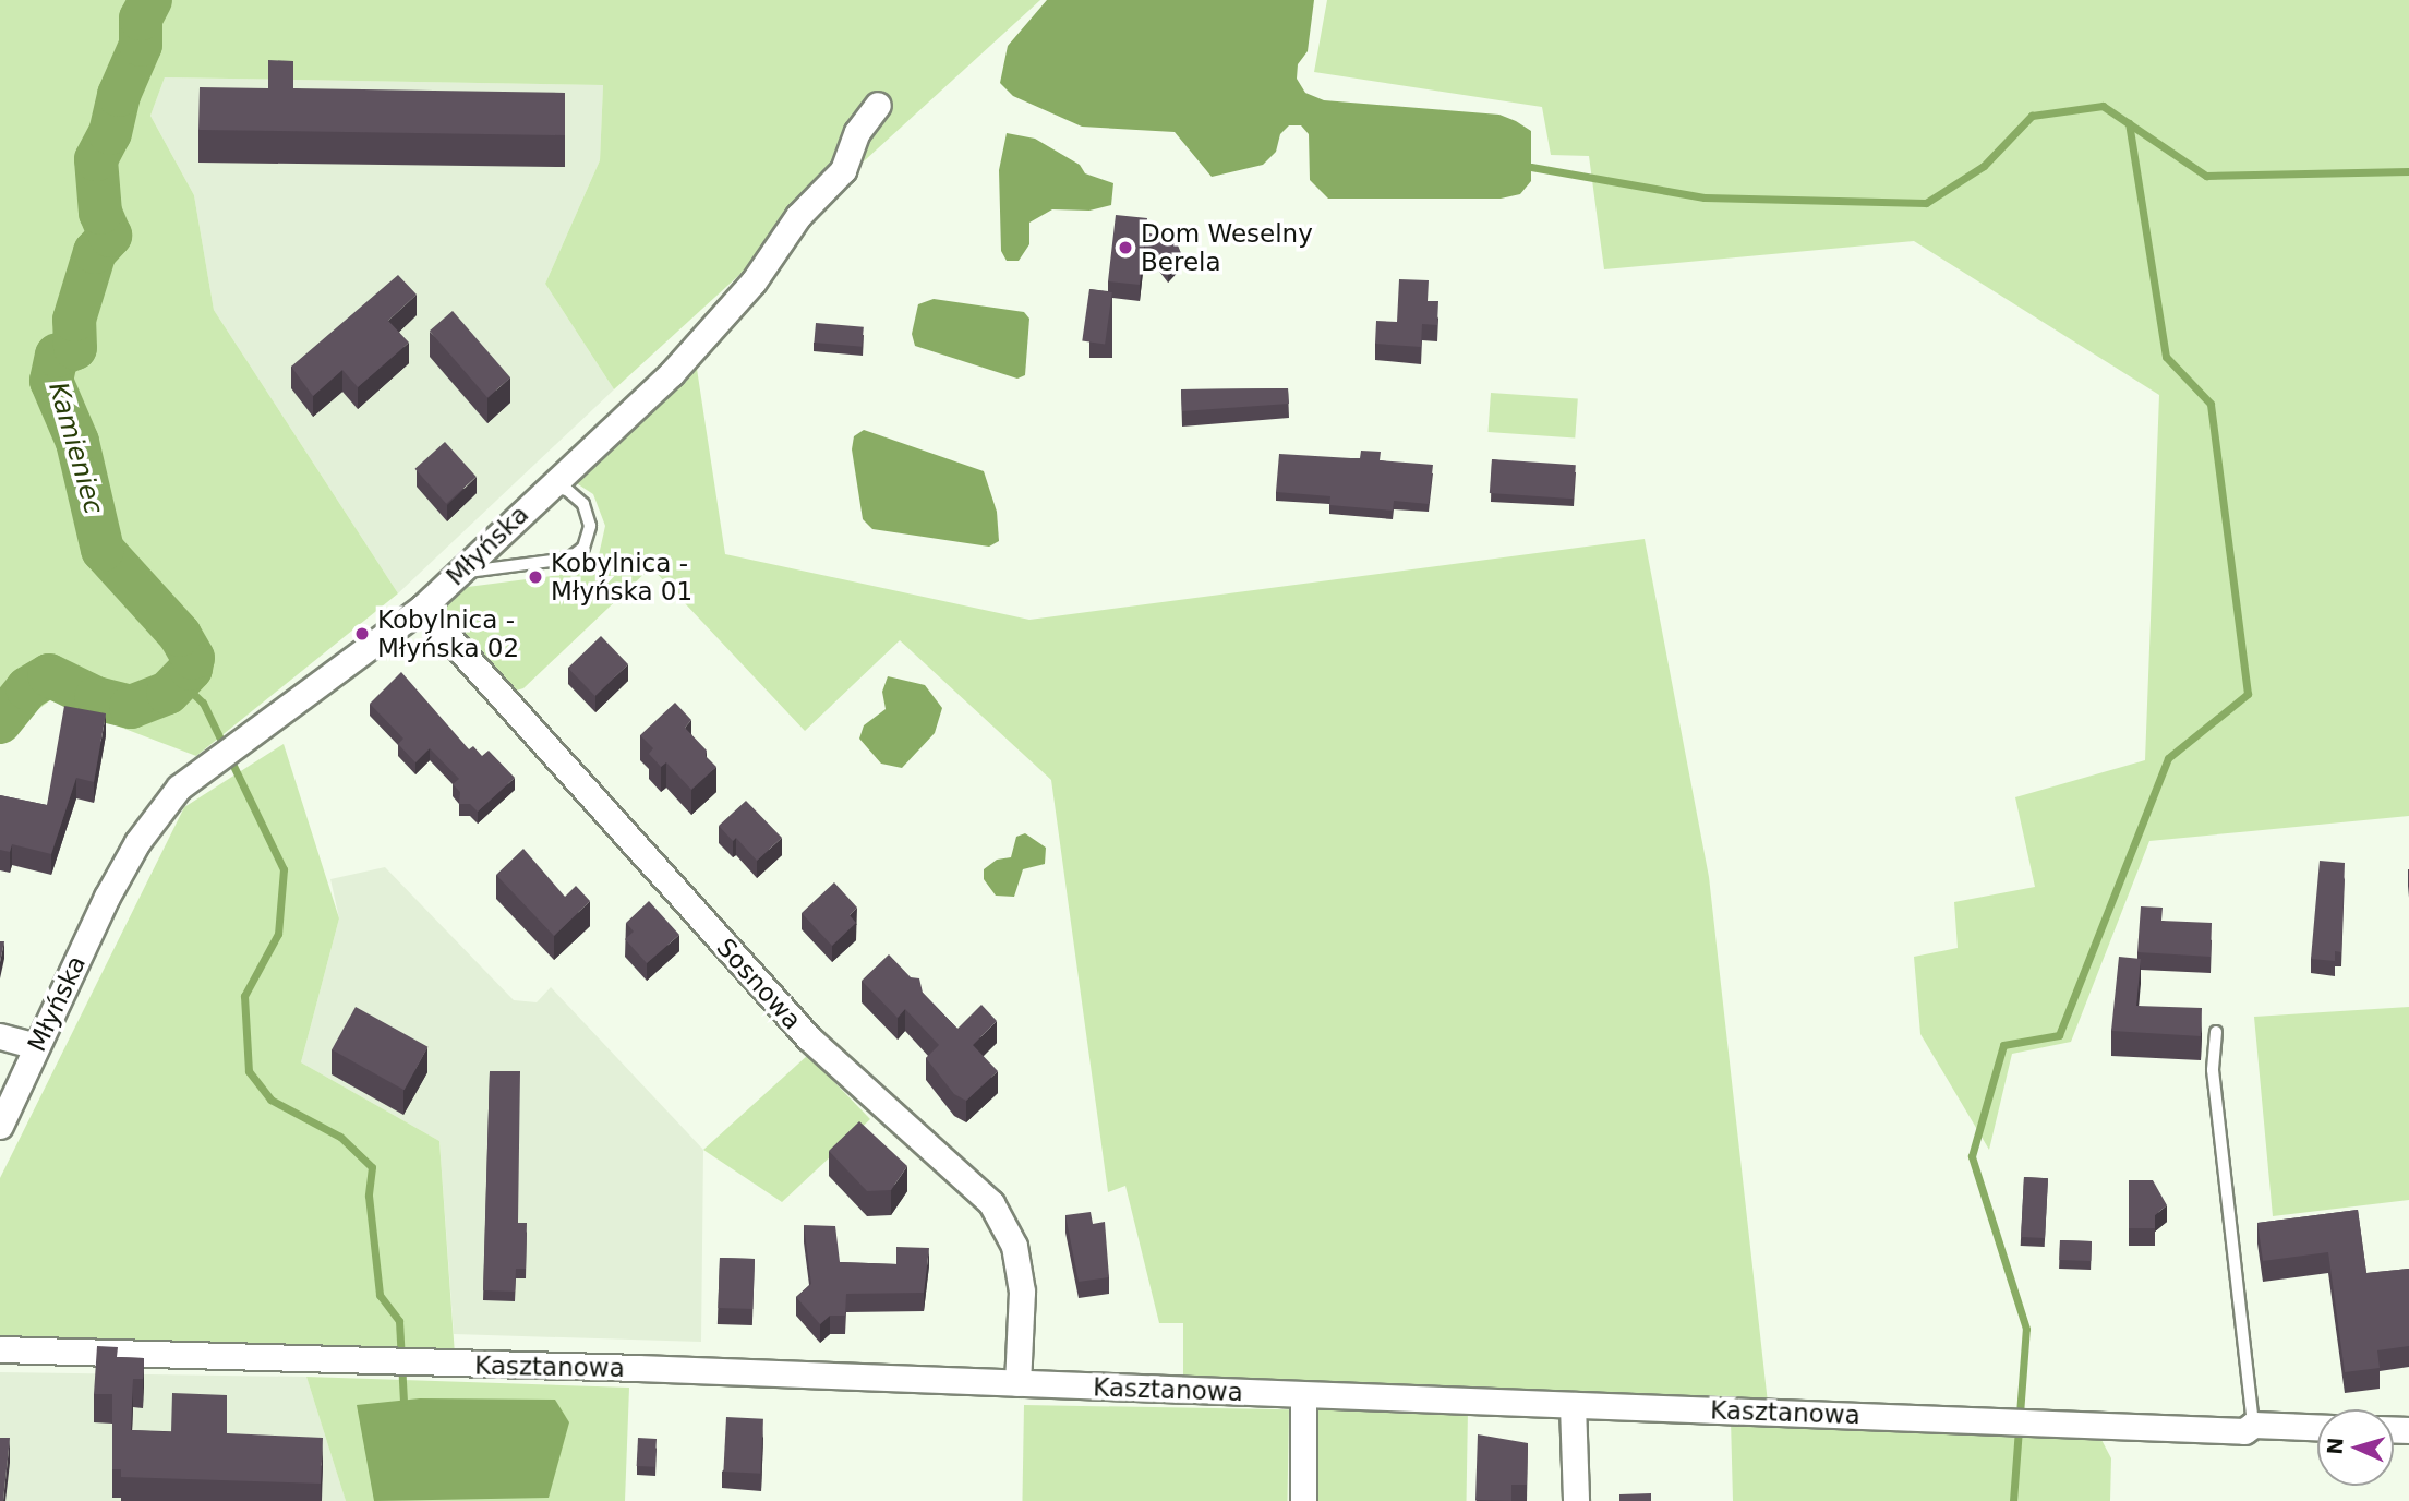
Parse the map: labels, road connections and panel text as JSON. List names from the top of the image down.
{
  "streets": {
    "street": ["Młyńska", "Sosnowa", "Kasztanowa"]
  },
  "crossings": [
    ["Młyńska", "Sosnowa"],
    ["Sosnowa", "Kasztanowa"]
  ],
  "water": ["Kamieniec"],
  "places": ["Dom Weselny Berela", "Kobylnica - Młyńska 01", "Kobylnica - Młyńska 02"],
  "north": "left"
}
